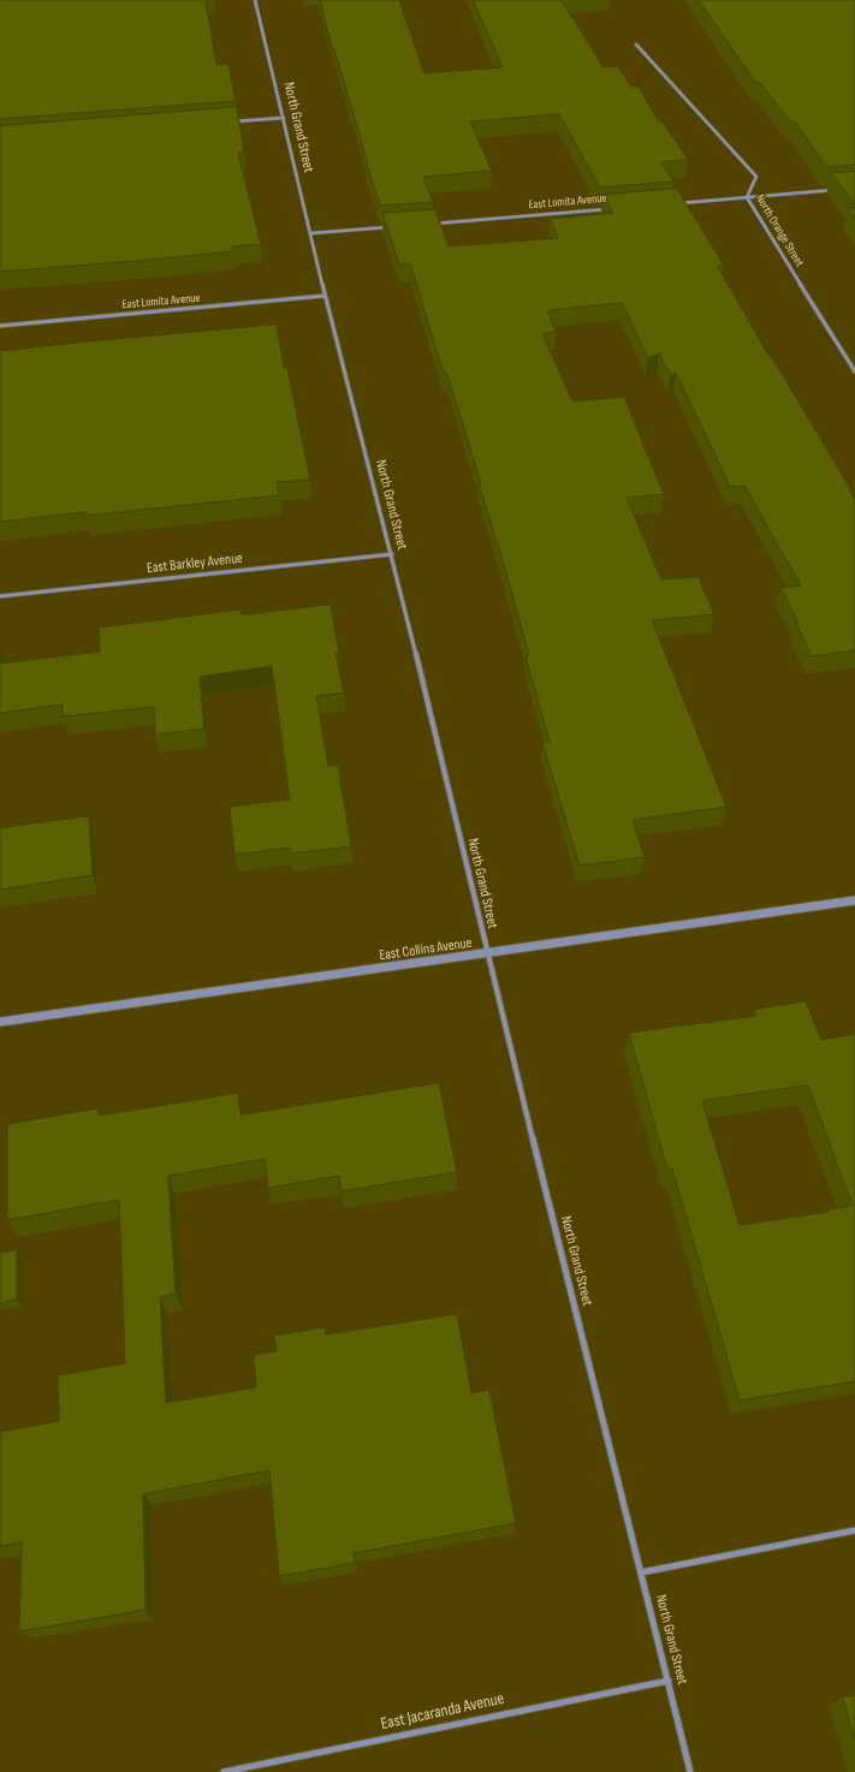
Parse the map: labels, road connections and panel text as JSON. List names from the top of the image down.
{
  "streets": {
    "street": [
      "North Grand Street",
      "East Lomita Avenue",
      "North Orange Street",
      "East Barkley Avenue",
      "East Collins Avenue",
      "East Jacaranda Avenue"
    ]
  },
  "crossings": [
    ["North Grand Street", "East Lomita Avenue"],
    ["North Grand Street", "East Barkley Avenue"],
    ["North Grand Street", "East Collins Avenue"],
    ["North Grand Street", "East Jacaranda Avenue"]
  ]
}
